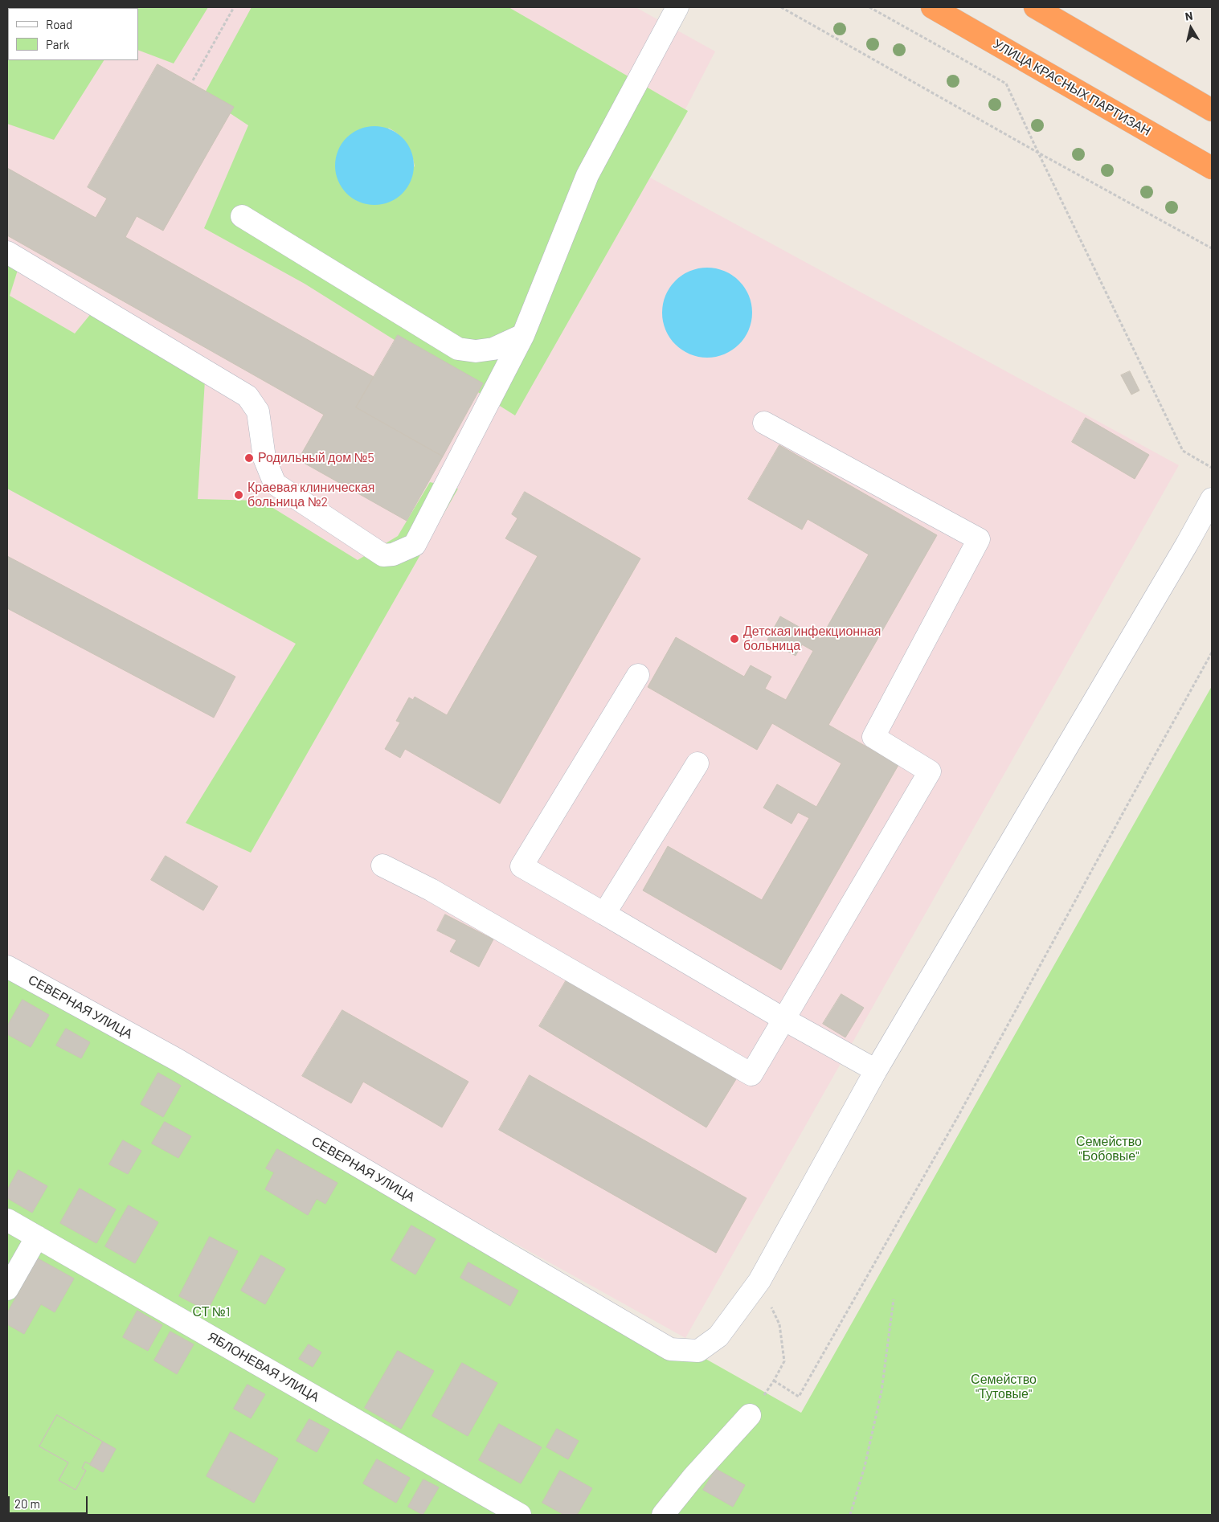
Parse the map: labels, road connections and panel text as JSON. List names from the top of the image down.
{
  "streets": {
    "highway": ["УЛИЦА КРАСНЫХ ПАРТИЗАН"],
    "street": ["СЕВЕРНАЯ УЛИЦА", "ЯБЛОНЕВАЯ УЛИЦА"]
  },
  "parks": ["Семейство \"Бобовые\"", "СТ №1", "Семейство \"Тутовые\""],
  "places": ["Родильный дом №5", "Краевая клиническая больница №2", "Детская инфекционная больница"],
  "legend": ["Road", "Park"],
  "scale_bar": "20 m",
  "north": "top"
}
